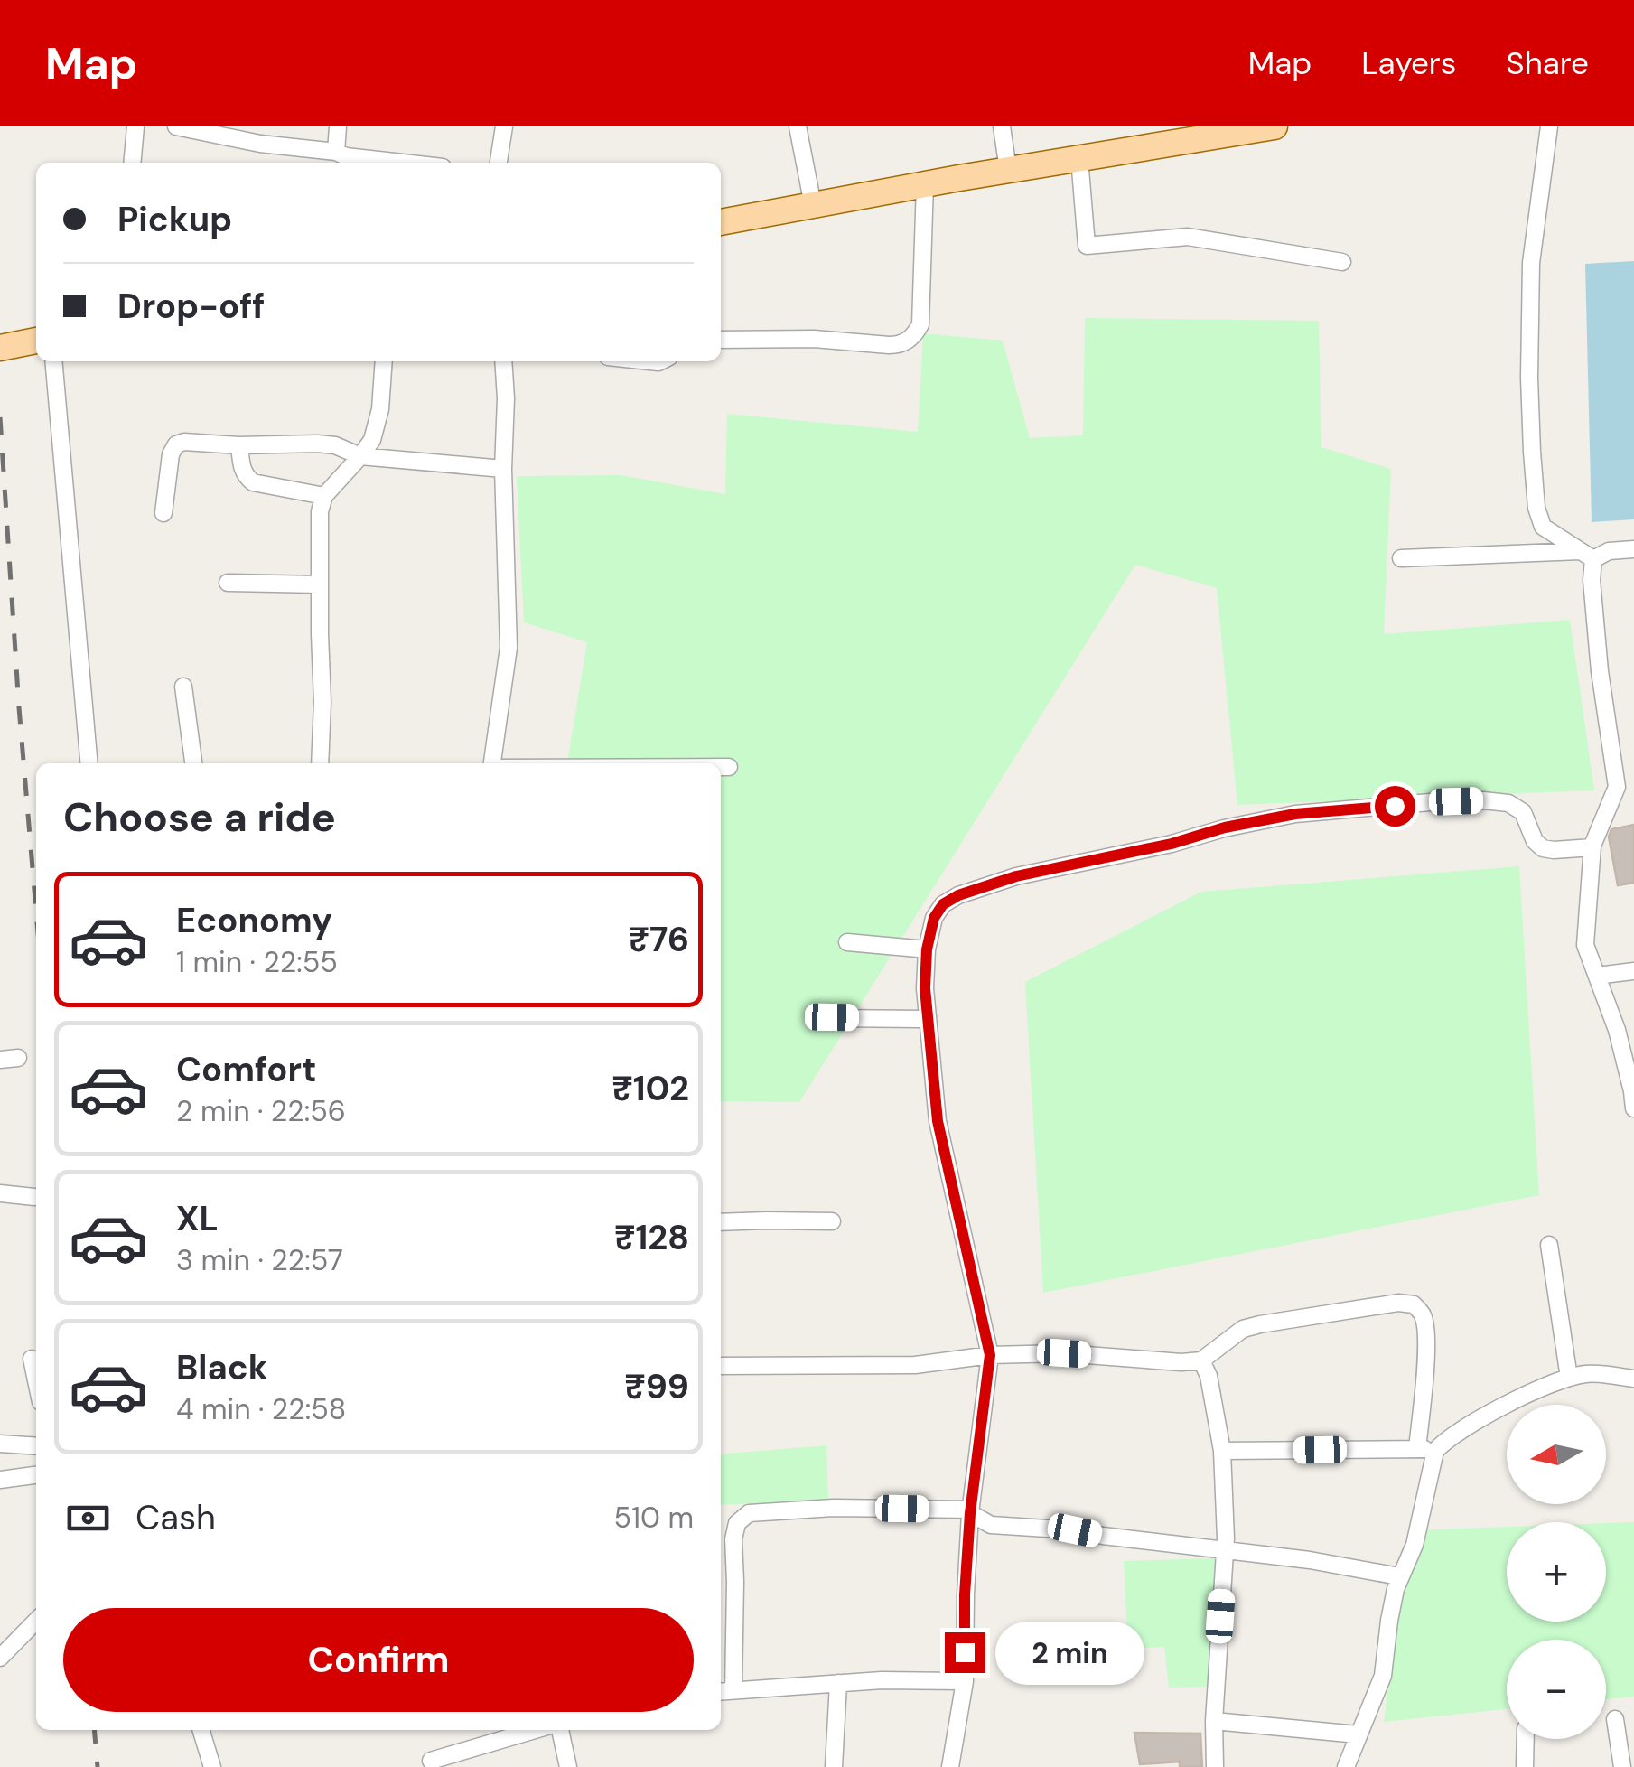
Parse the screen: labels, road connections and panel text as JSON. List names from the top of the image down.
{
  "north": "left",
  "page": {
    "header": "Map",
    "nav": ["Map", "Layers", "Share"],
    "banner": ["Pickup", "Drop-off"],
    "heading": "Choose a ride",
    "list": [
      {
        "name": "Economy",
        "note": "1 min · 22:55",
        "value": "₹76"
      },
      {
        "name": "Comfort",
        "note": "2 min · 22:56",
        "value": "₹102"
      },
      {
        "name": "XL",
        "note": "3 min · 22:57",
        "value": "₹128"
      },
      {
        "name": "Black",
        "note": "4 min · 22:58",
        "value": "₹99"
      }
    ],
    "map_buttons": ["+", "−"],
    "pay": ["Cash", "510 m"],
    "buttons": "Confirm",
    "bubble": "2 min"
  }
}
